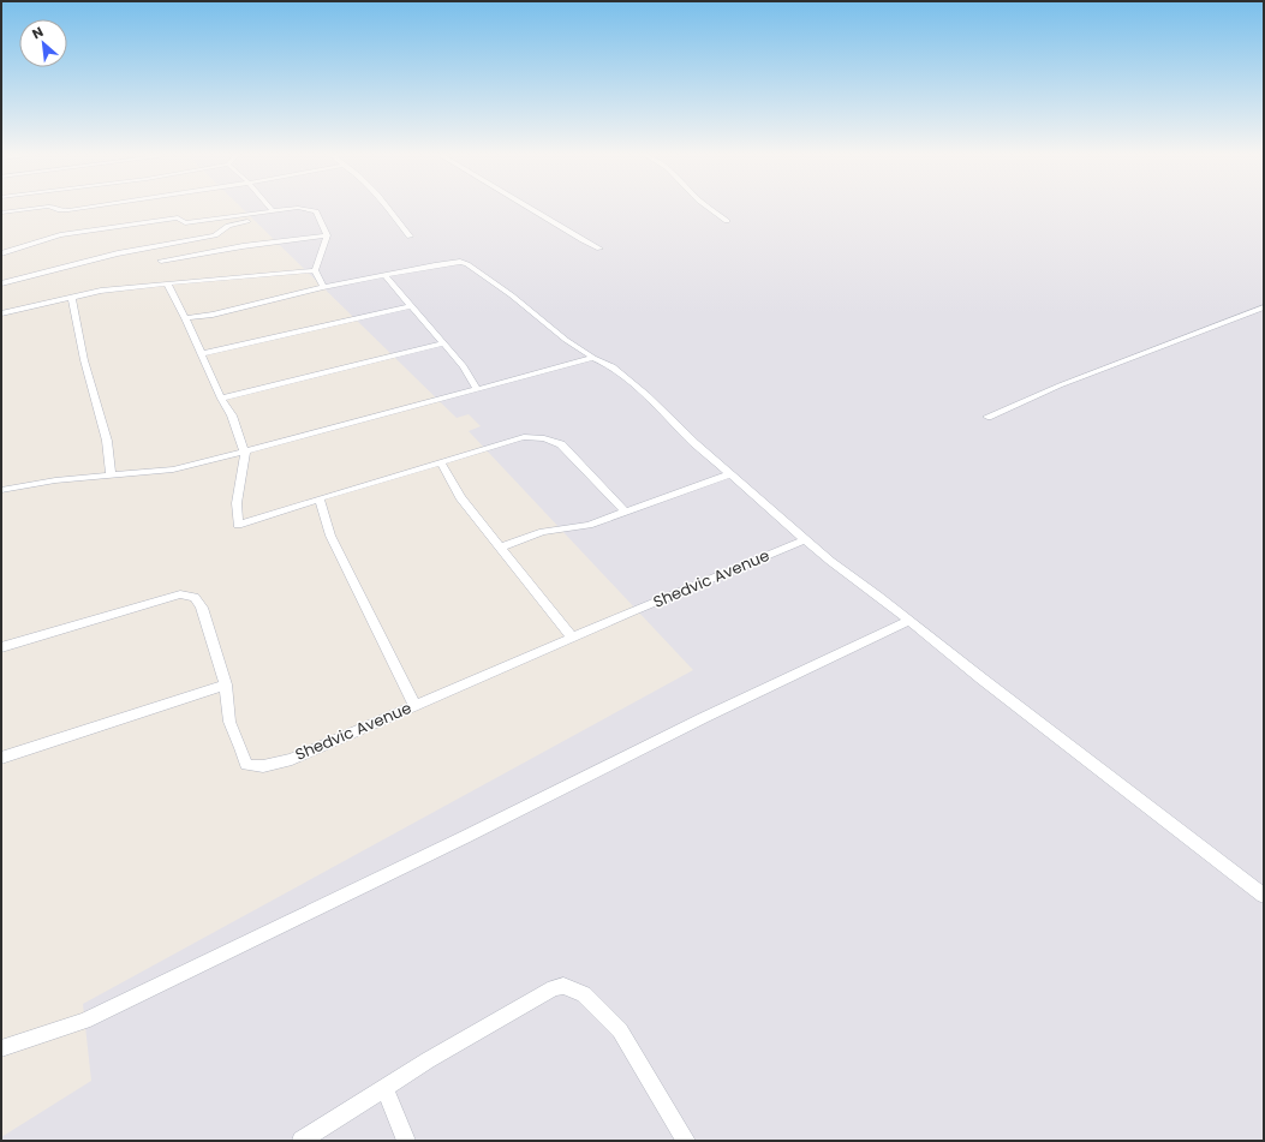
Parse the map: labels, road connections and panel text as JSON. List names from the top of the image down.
{
  "streets": {
    "street": ["Shedvic Avenue"]
  },
  "north": "top left"
}
